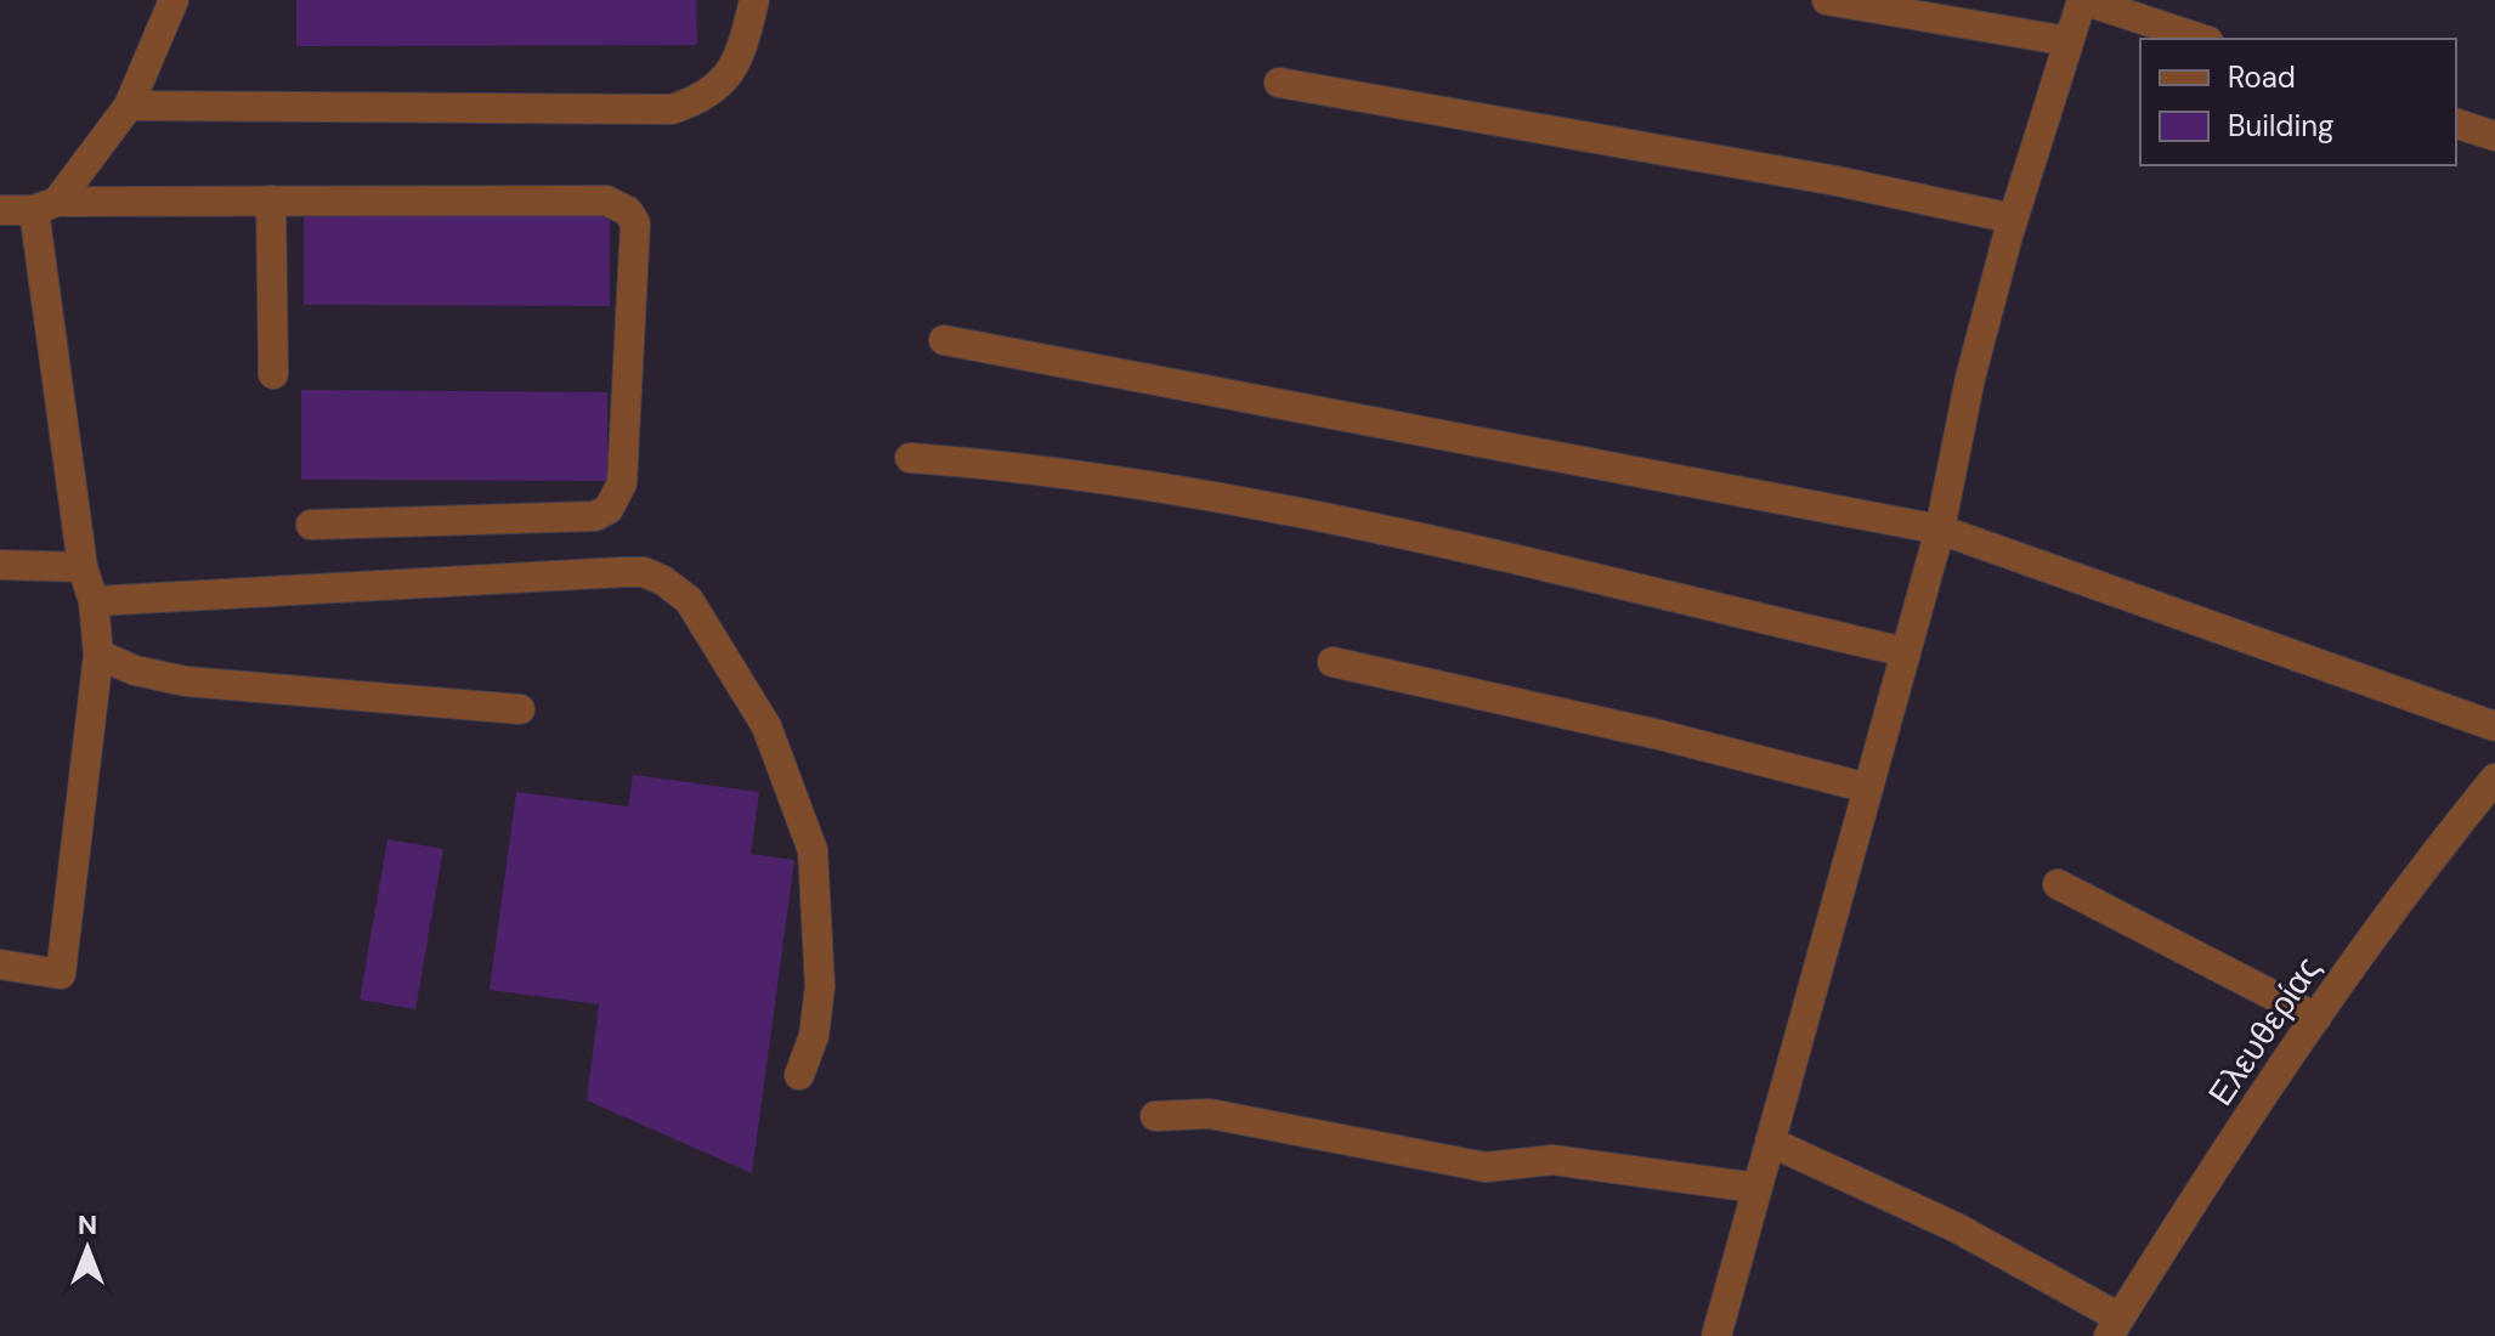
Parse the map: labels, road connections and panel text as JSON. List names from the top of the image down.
{
  "streets": {
    "street": ["Ελευθερίας"]
  },
  "legend": ["Road", "Building"],
  "north": "top"
}
